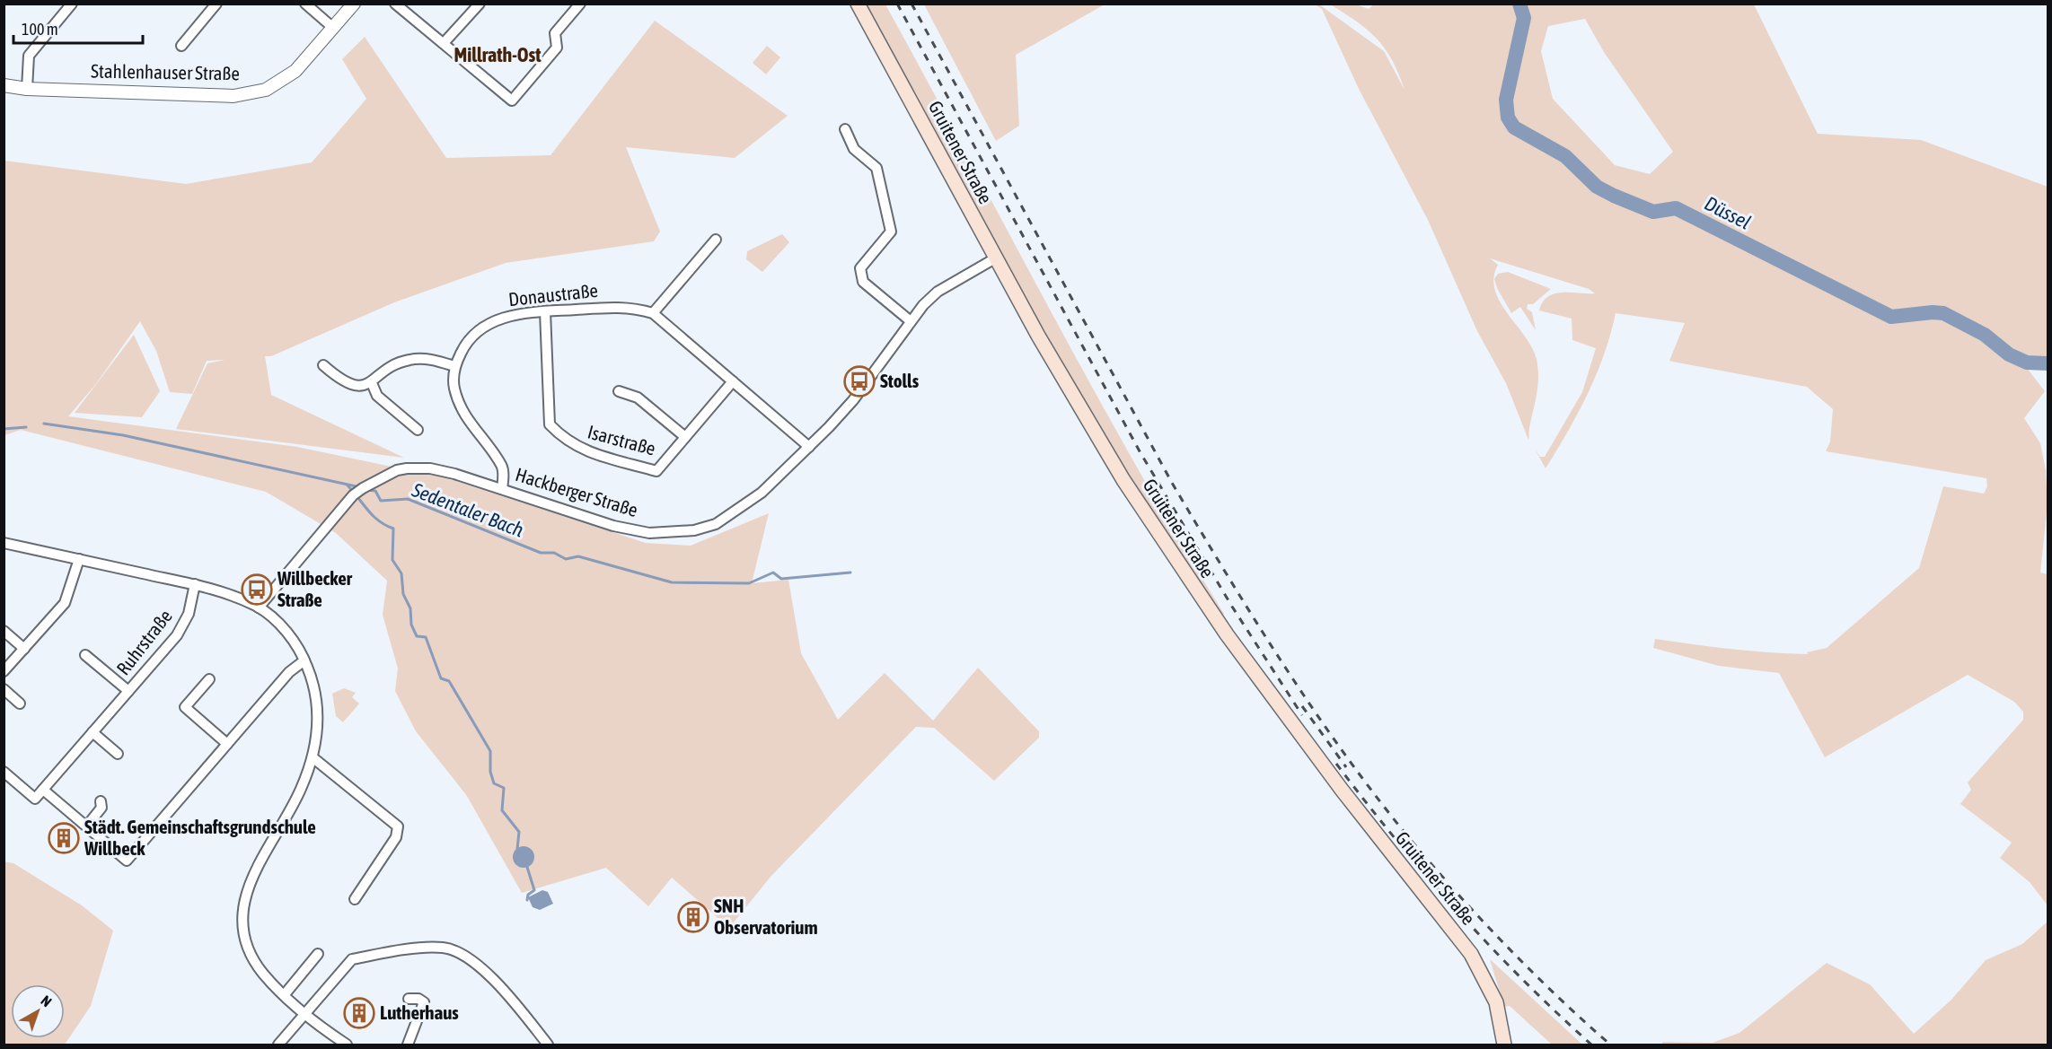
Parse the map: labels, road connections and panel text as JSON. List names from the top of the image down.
{
  "streets": {
    "main road": ["Gruitener Straße"],
    "street": [
      "Stahlenhauser Straße",
      "Donaustraße",
      "Isarstraße",
      "Hackberger Straße",
      "Ruhrstraße"
    ]
  },
  "crossings": [
    ["Gruitener Straße", "Hackberger Straße"],
    ["Donaustraße", "Isarstraße"],
    ["Donaustraße", "Hackberger Straße"]
  ],
  "districts": ["Millrath-Ost"],
  "water": ["Düssel", "Sedentaler Bach"],
  "places": {
    "bus stop": ["Stolls", "Willbecker Straße"],
    "building": ["Städt. Gemeinschaftsgrundschule Willbeck", "SNH Observatorium", "Lutherhaus"]
  },
  "scale_bar": "100 m",
  "north": "top right"
}
